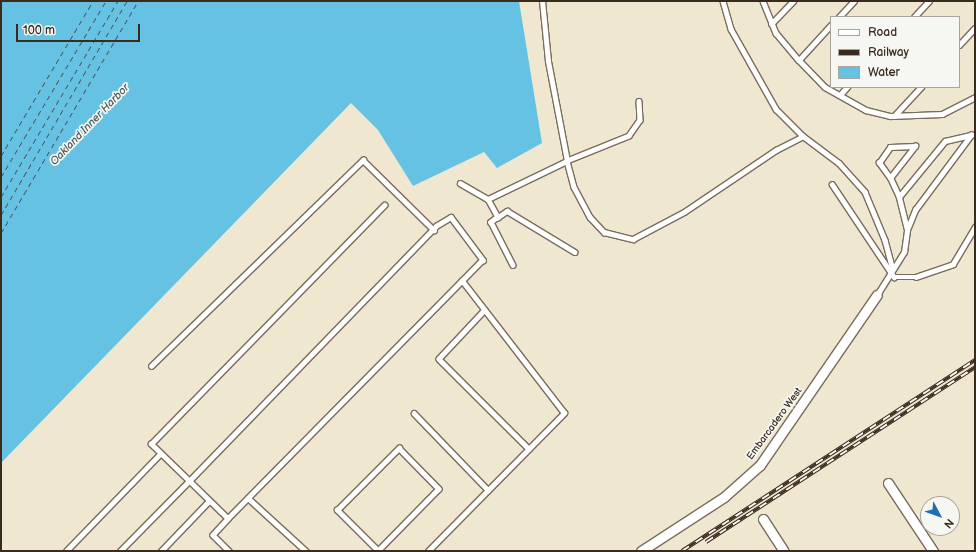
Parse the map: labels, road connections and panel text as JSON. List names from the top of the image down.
{
  "streets": {
    "street": ["Embarcadero West"]
  },
  "water": ["Oakland Inner Harbor"],
  "legend": ["Road", "Railway", "Water"],
  "scale_bar": "100 m",
  "north": "bottom right"
}
